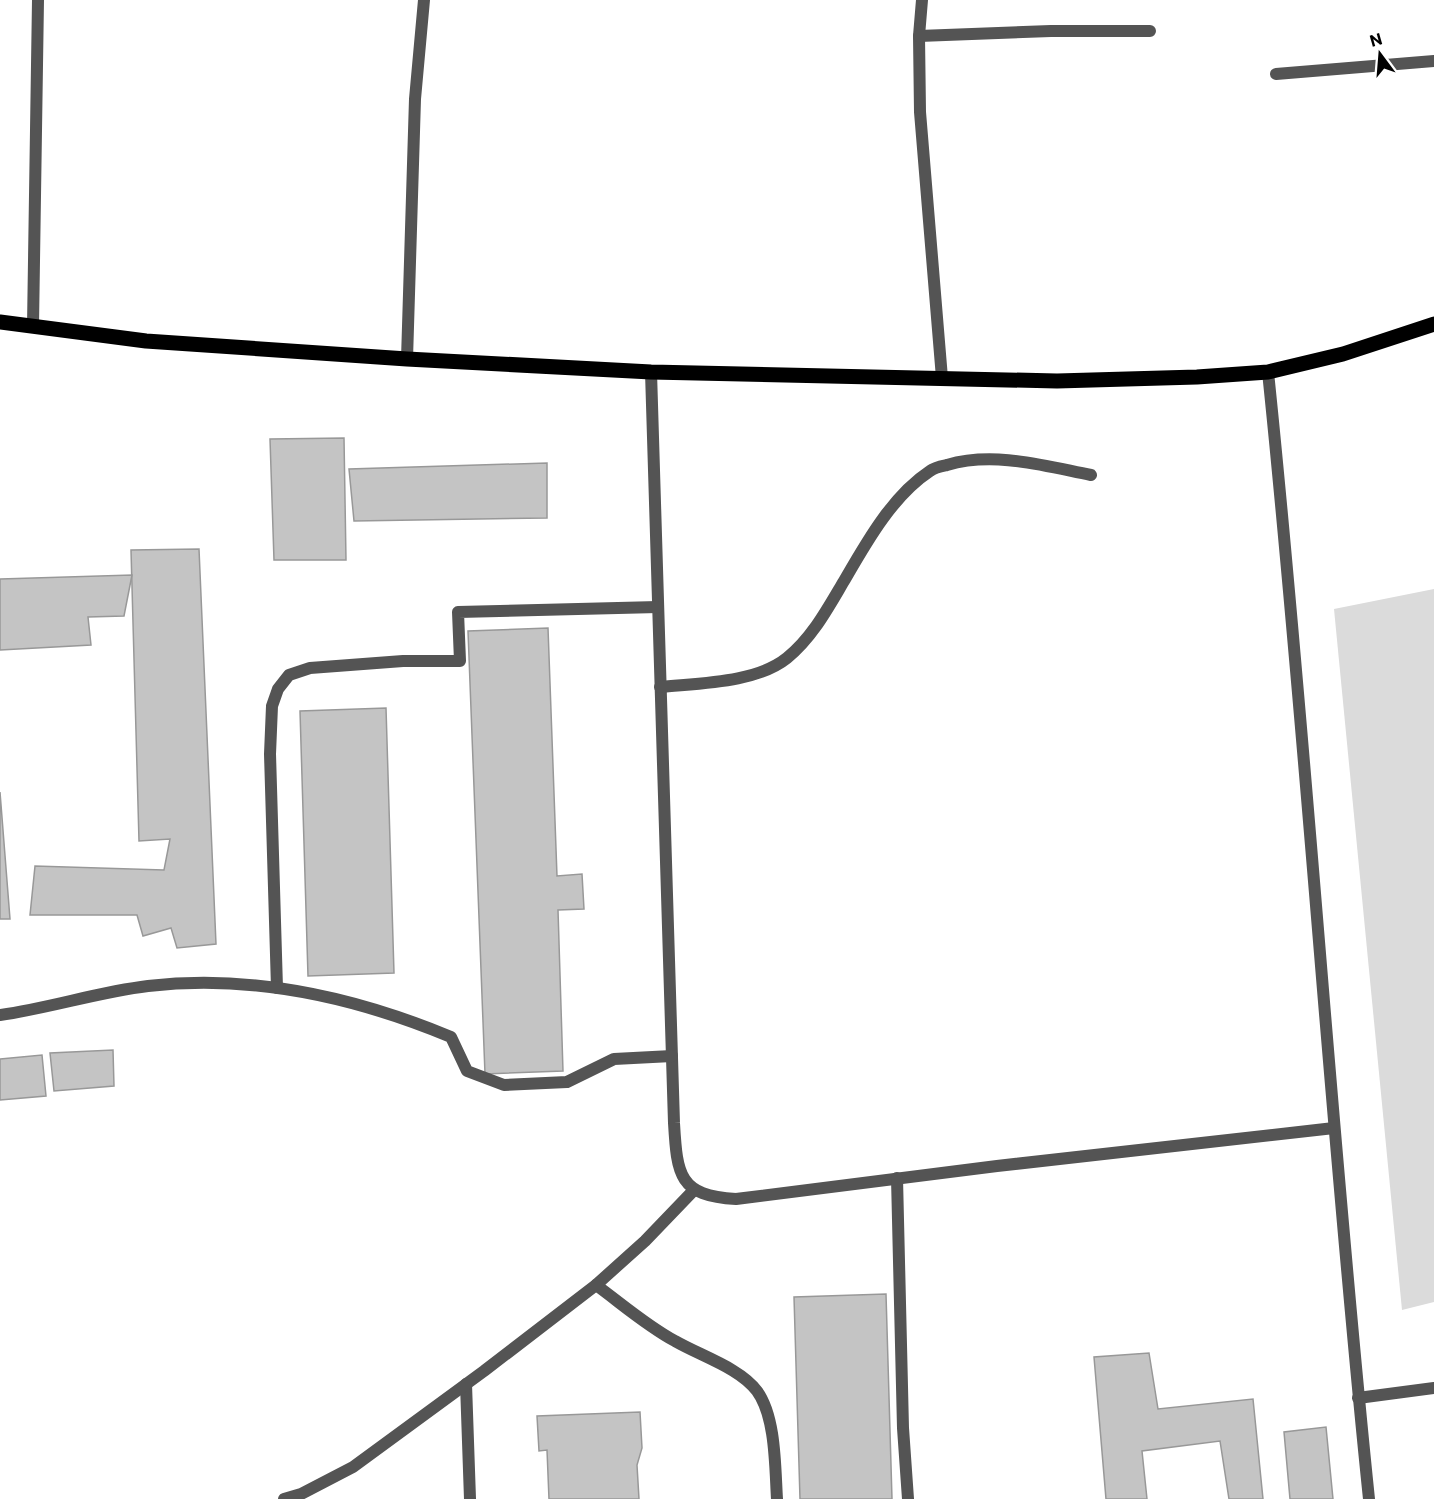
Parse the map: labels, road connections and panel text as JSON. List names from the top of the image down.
{
  "north": "top"
}
